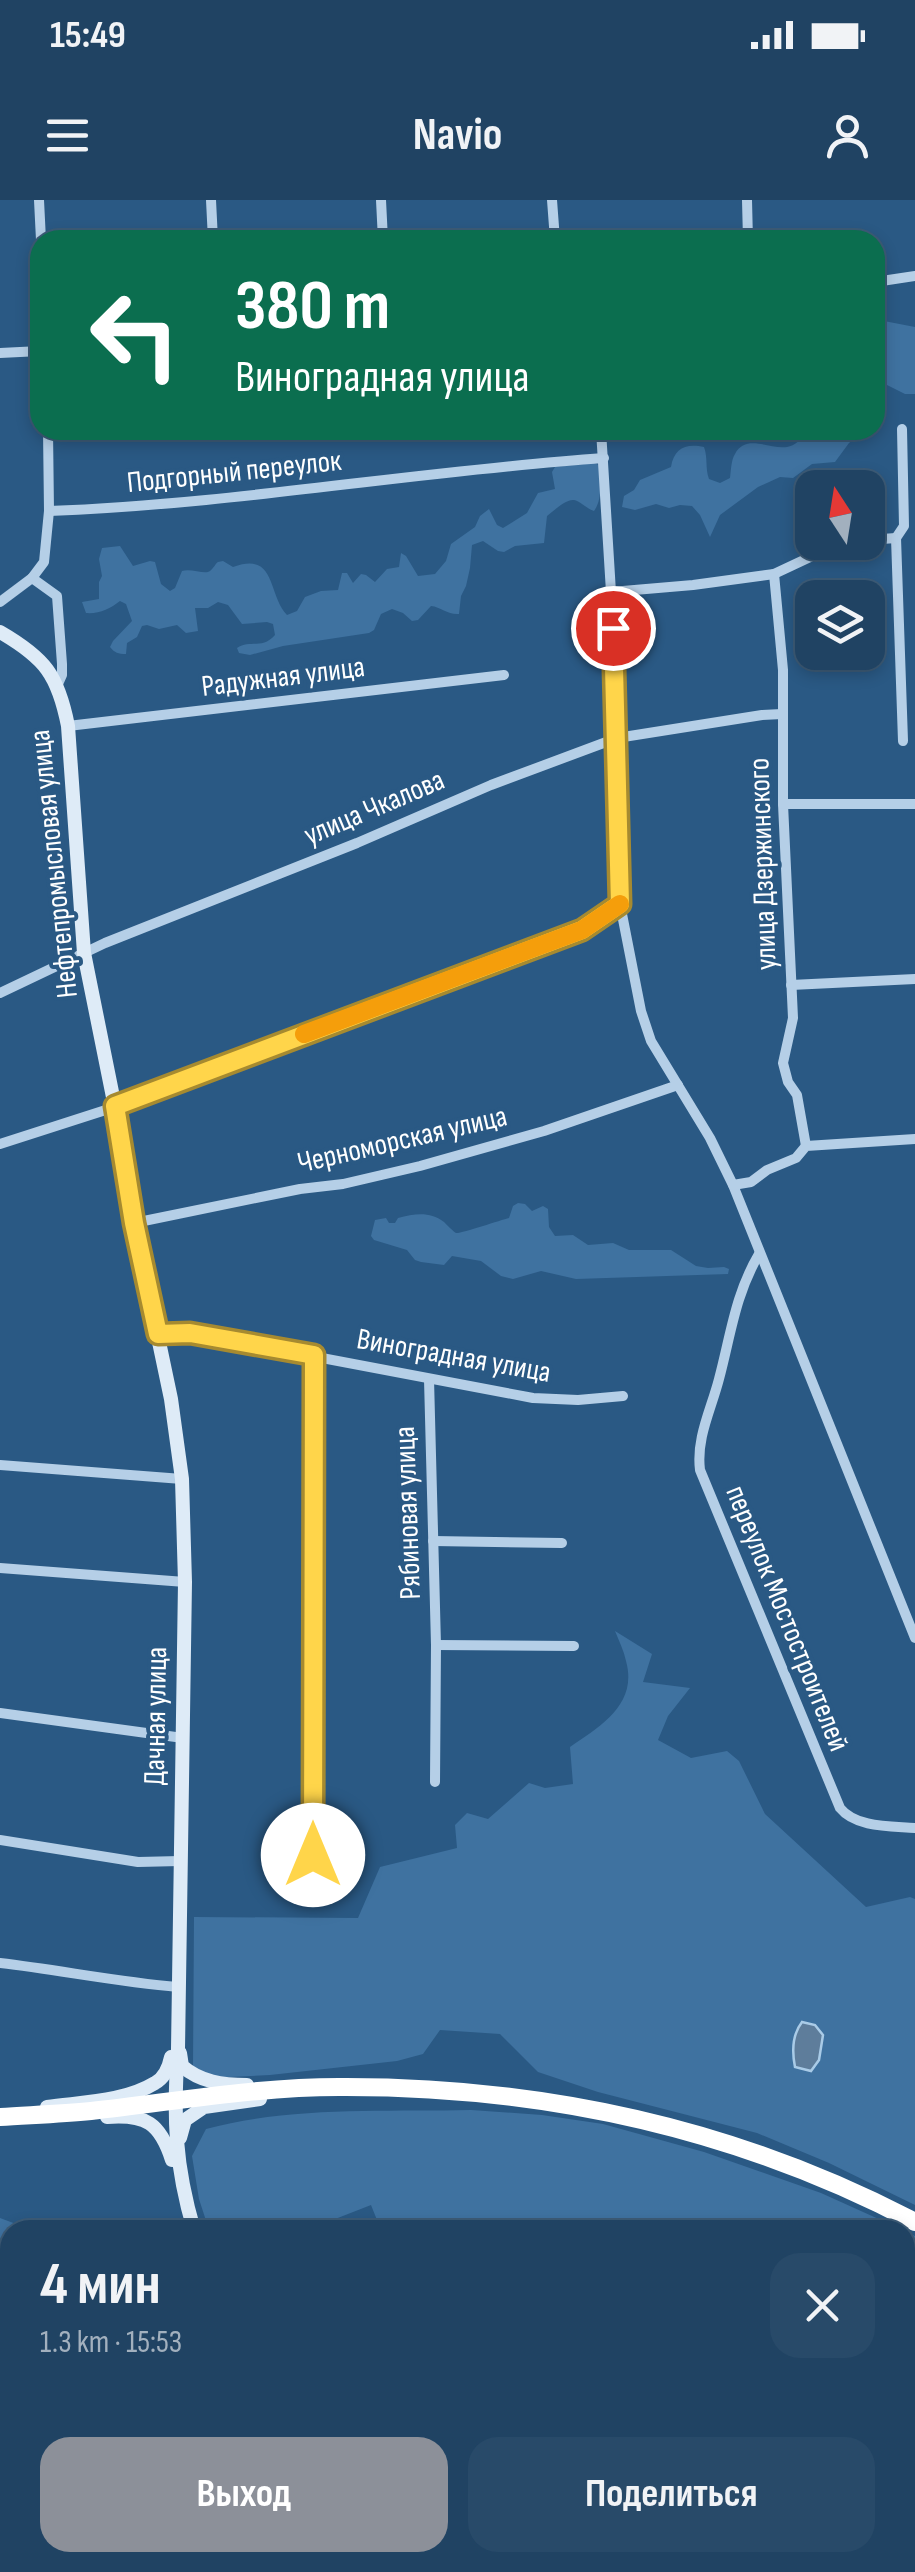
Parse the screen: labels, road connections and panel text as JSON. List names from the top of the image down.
{
  "streets": {
    "main road": ["Нефтепромысловая улица", "Дачная улица"],
    "street": [
      "Подгорный переулок",
      "Радужная улица",
      "улица Чкалова",
      "улица Дзержинского",
      "Черноморская улица",
      "Виноградная улица",
      "Рябиновая улица",
      "переулок Мостостроителей"
    ]
  },
  "crossings": [
    ["Радужная улица", "Нефтепромысловая улица"],
    ["улица Чкалова", "Нефтепромысловая улица"],
    ["улица Чкалова", "улица Дзержинского"],
    ["Нефтепромысловая улица", "Черноморская улица"],
    ["Нефтепромысловая улица", "Виноградная улица"],
    ["Нефтепромысловая улица", "Дачная улица"],
    ["Виноградная улица", "Рябиновая улица"],
    ["Виноградная улица", "Дачная улица"]
  ],
  "north": "top",
  "page": {
    "status": "15:49",
    "header": "Navio",
    "turn": ["380 m", "Виноградная улица"],
    "heading": ["4 мин", "1.3 km · 15:53"],
    "buttons": ["Выход", "Поделиться"]
  }
}
